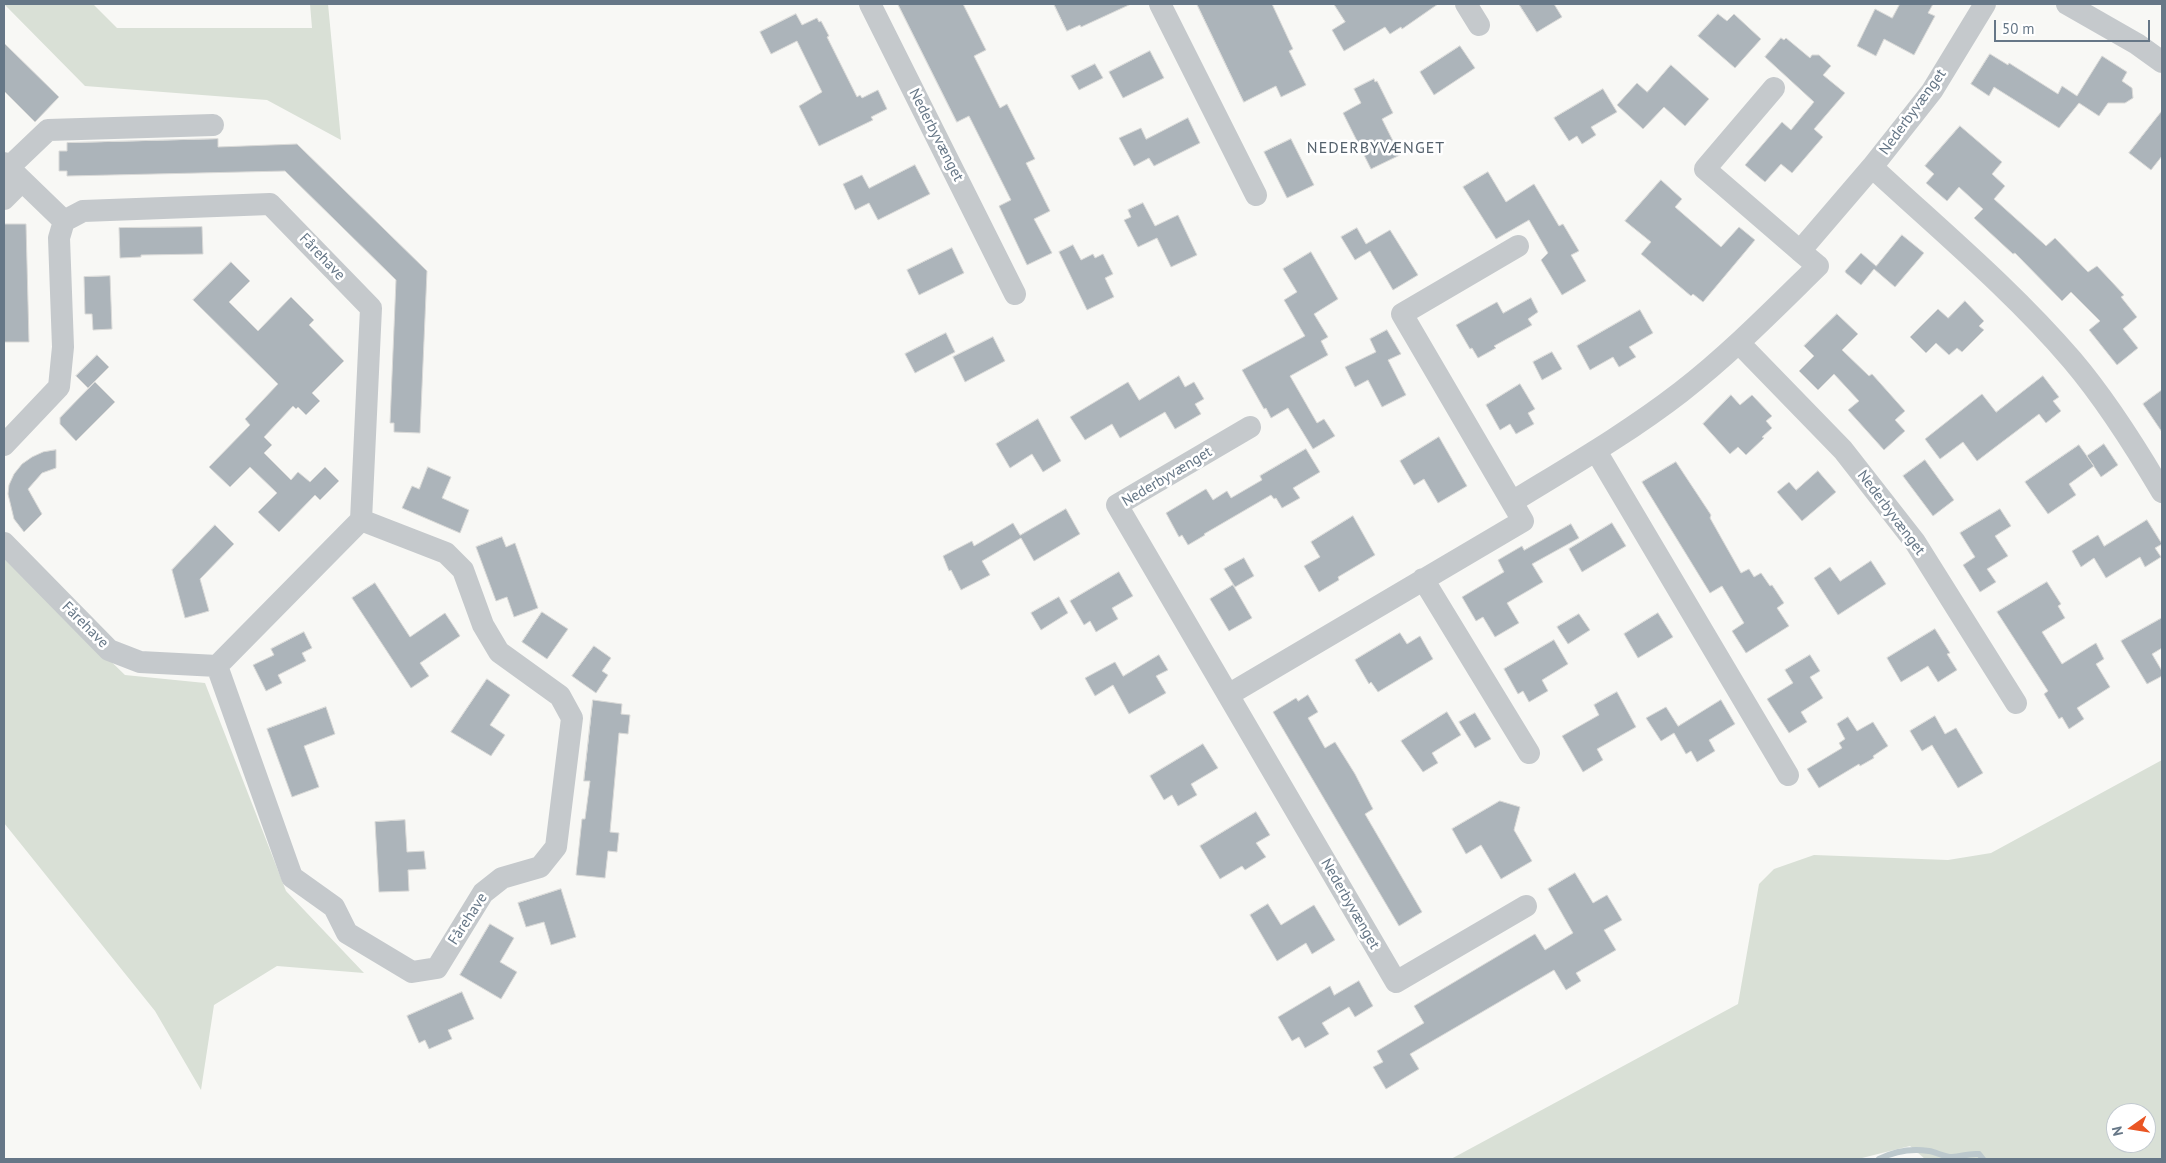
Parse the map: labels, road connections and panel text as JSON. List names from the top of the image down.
{
  "streets": {
    "street": ["Nederbyvænget", "Fårehave"]
  },
  "districts": ["NEDERBYVÆNGET"],
  "scale_bar": "50 m",
  "north": "left"
}
